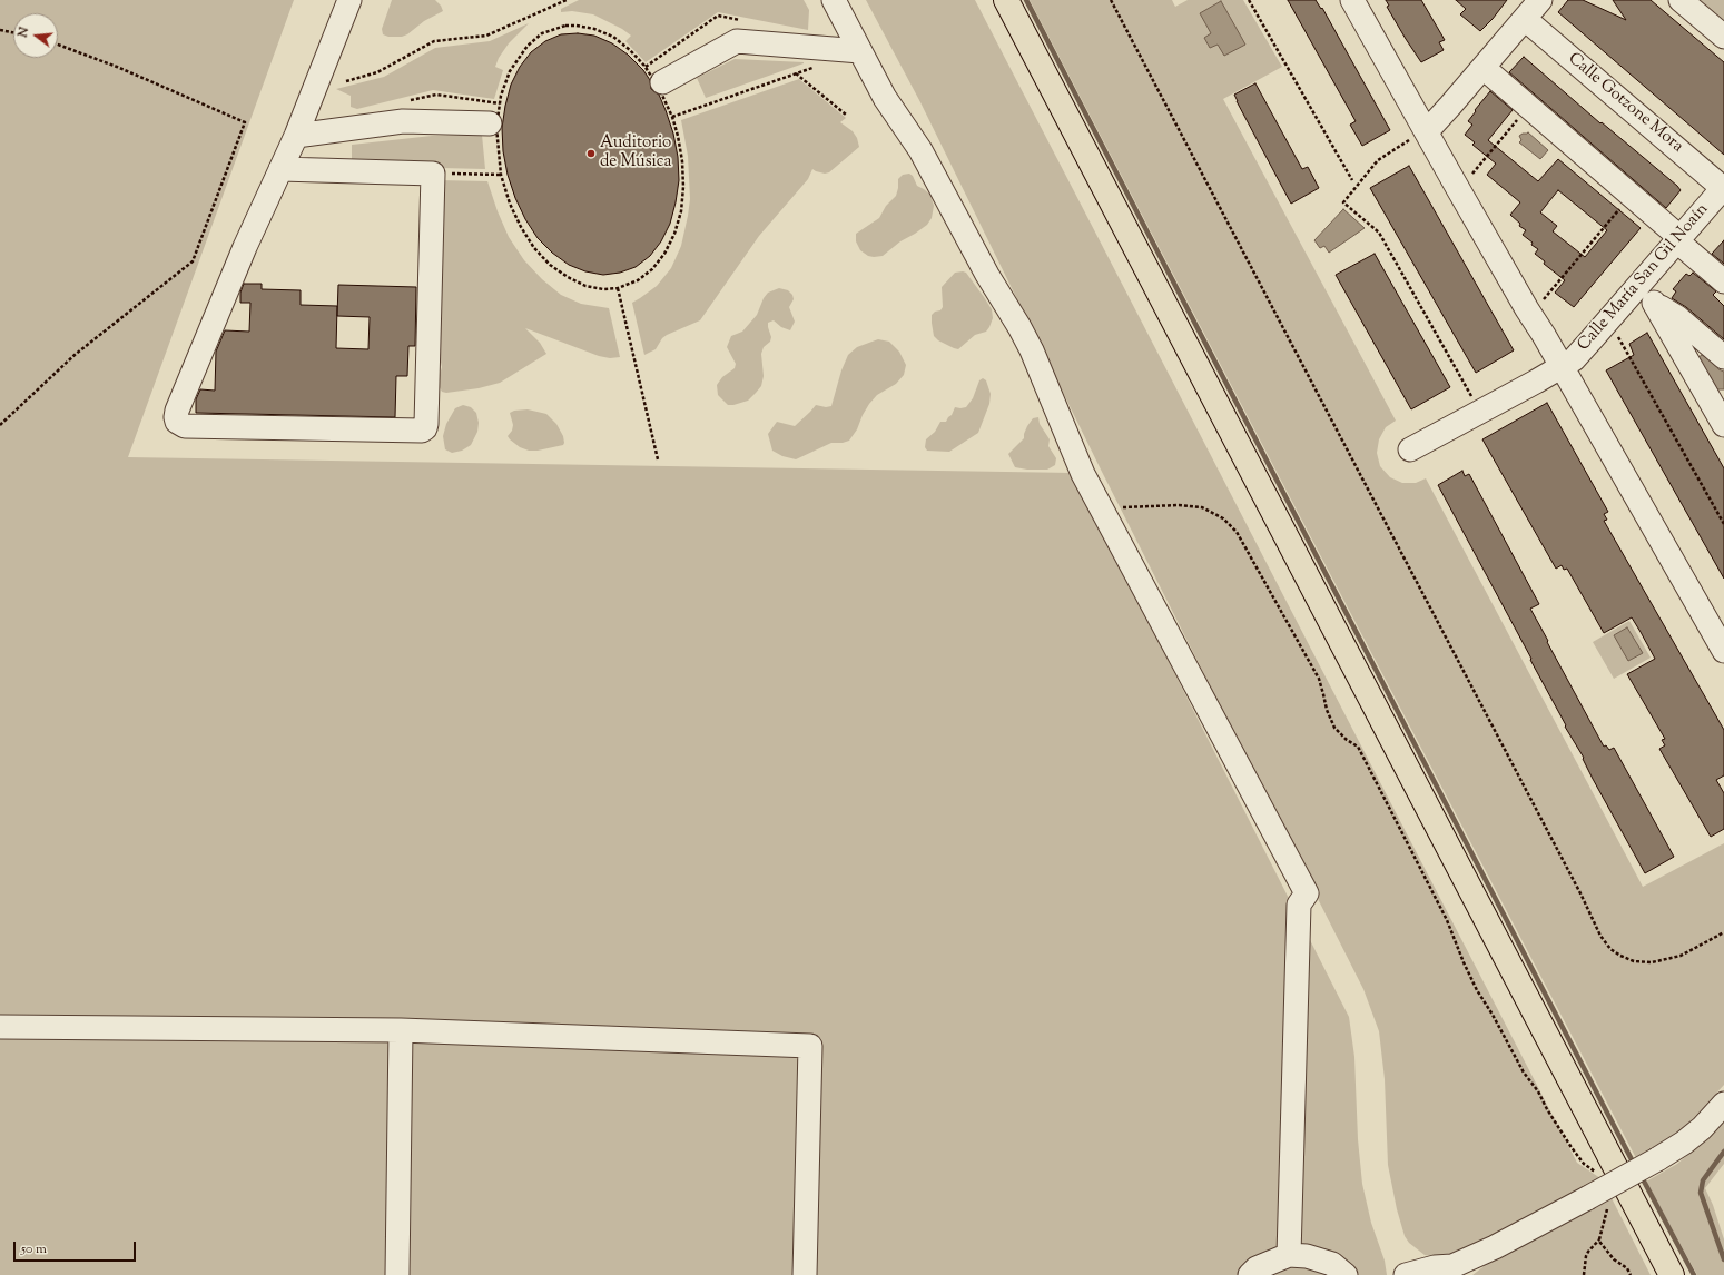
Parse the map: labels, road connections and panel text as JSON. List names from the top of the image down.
{
  "streets": {
    "street": ["Calle Gotzone Mora", "Calle María San Gil Noaín"]
  },
  "crossings": [
    ["Calle Gotzone Mora", "Calle María San Gil Noaín"]
  ],
  "places": ["Auditorio de Música"],
  "scale_bar": "50 m",
  "north": "left"
}
